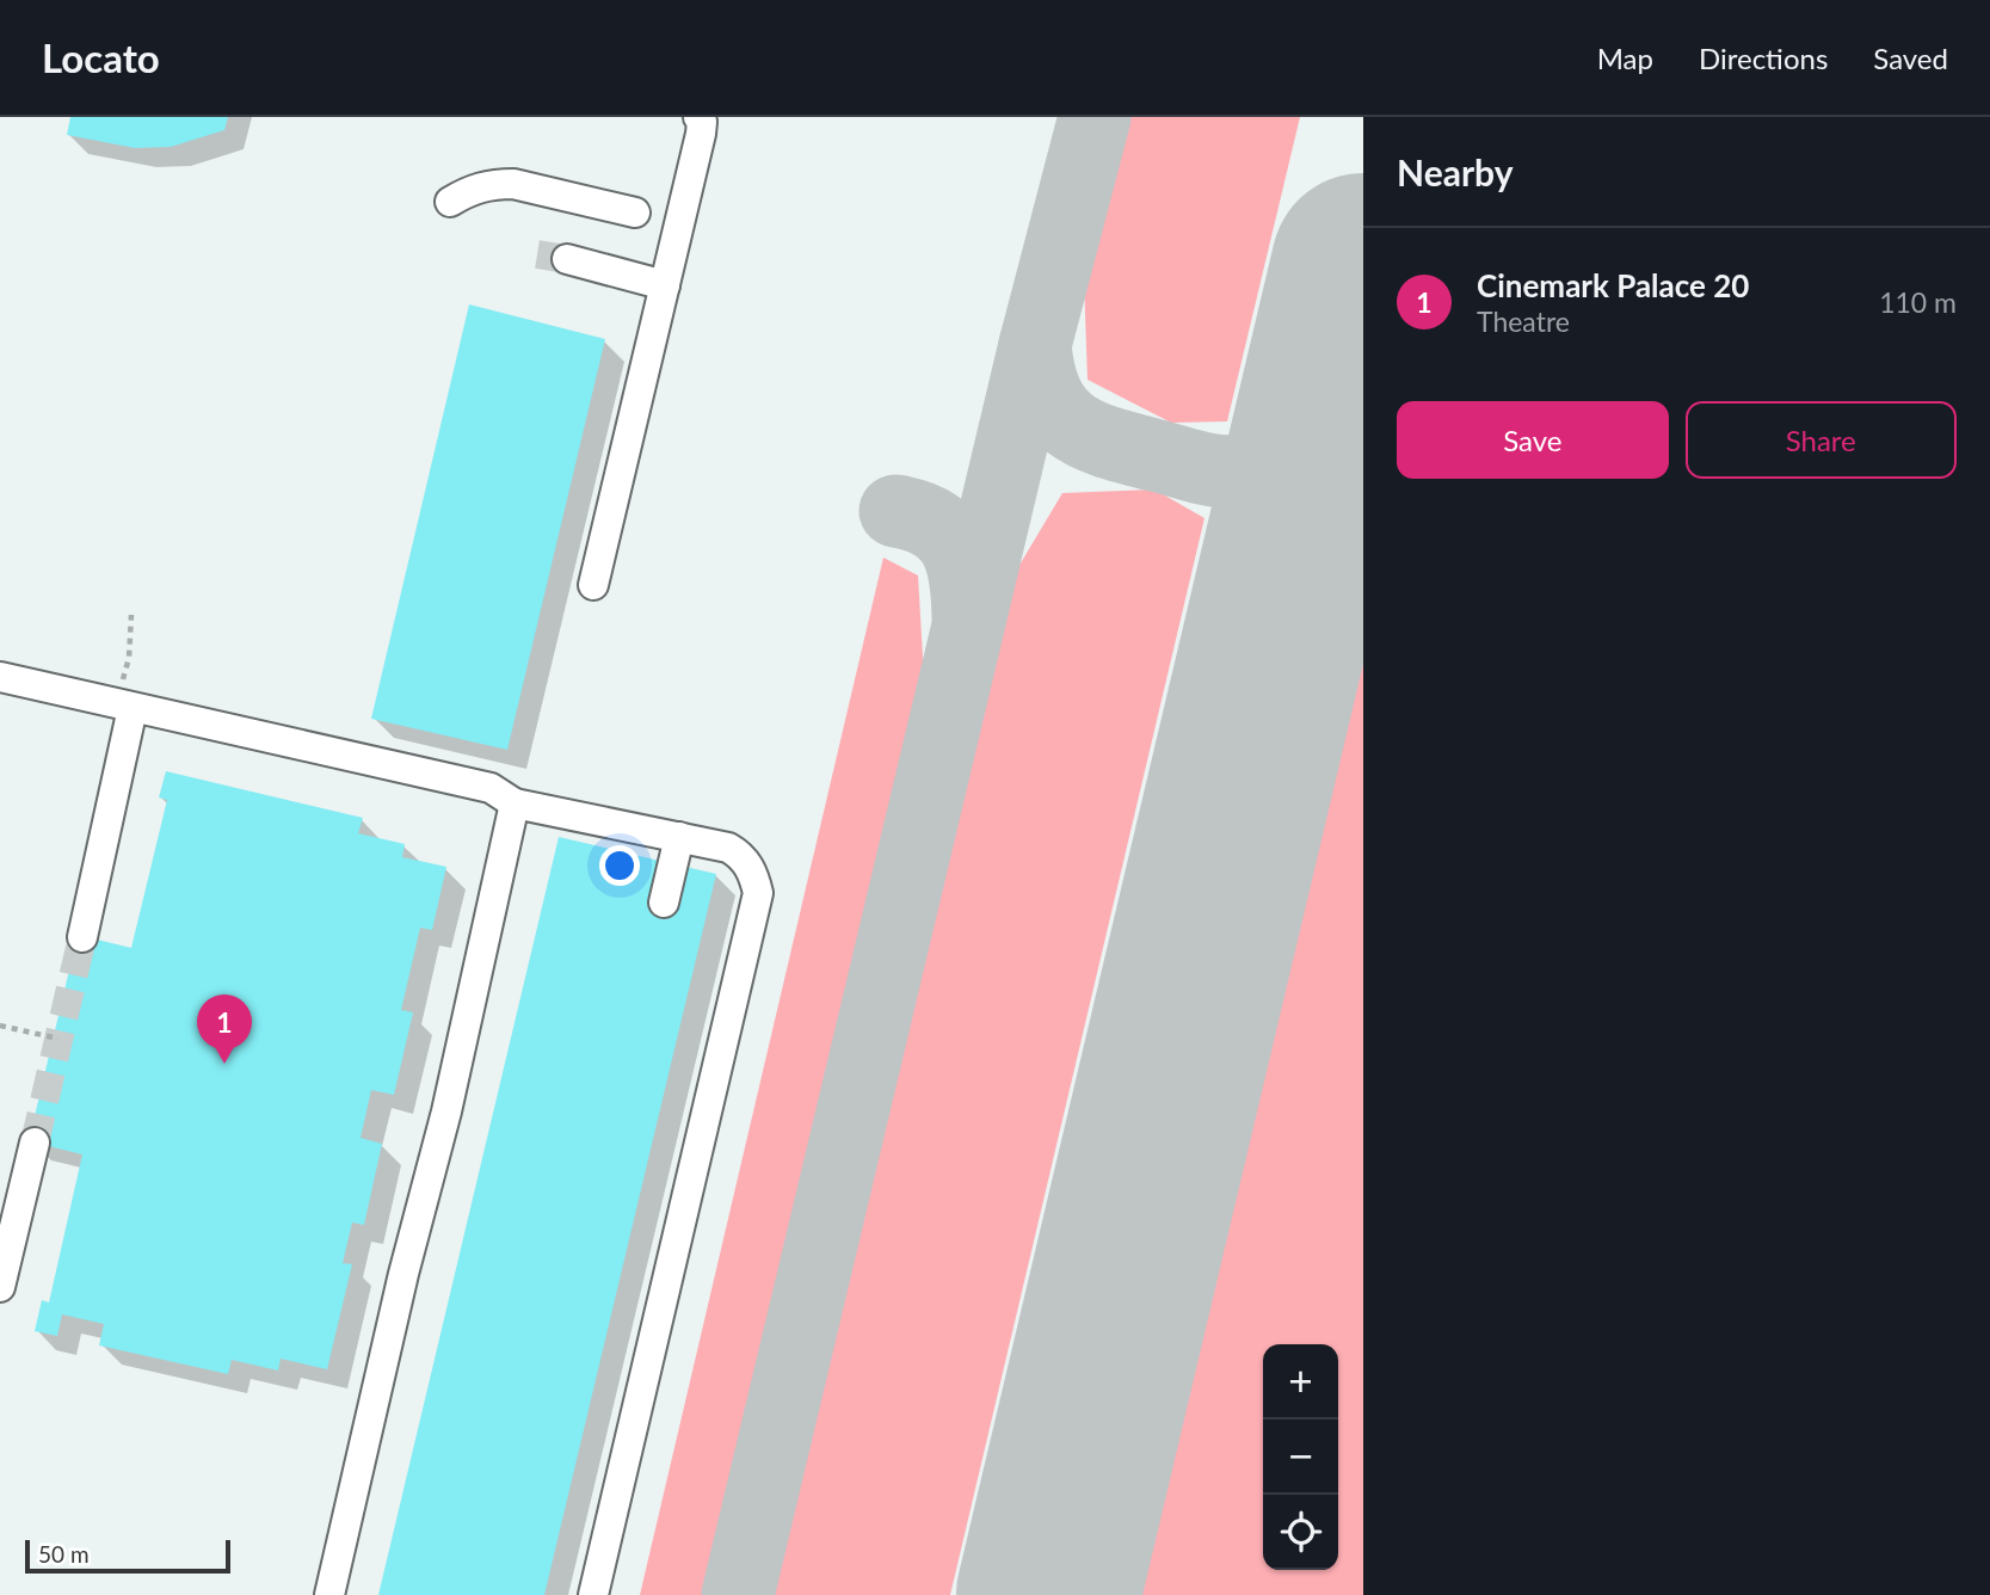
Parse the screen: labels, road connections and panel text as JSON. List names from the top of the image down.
{
  "scale_bar": "50 m",
  "page": {
    "header": "Locato",
    "nav": ["Map", "Directions", "Saved"],
    "heading": "Nearby",
    "list": [
      {
        "mark": "1",
        "name": "Cinemark Palace 20",
        "note": "Theatre",
        "value": "110 m"
      }
    ],
    "buttons": ["Save", "Share"],
    "pins": "1",
    "map_buttons": ["+", "−"],
    "scale": "50 m"
  }
}
